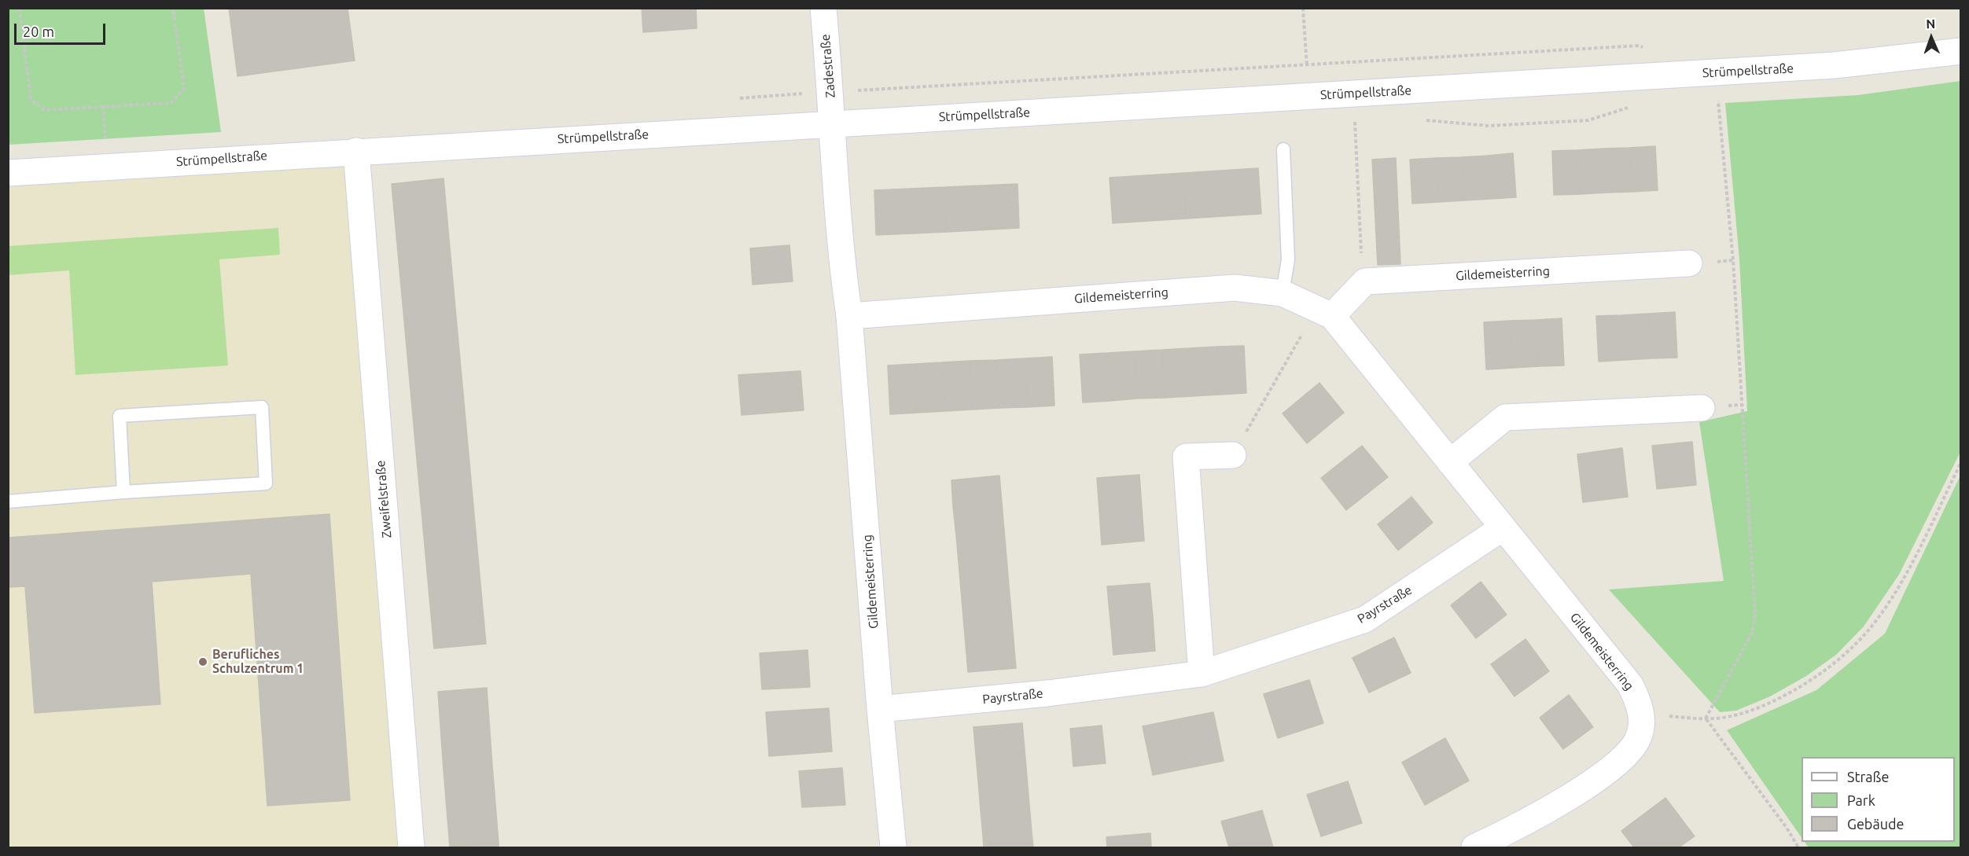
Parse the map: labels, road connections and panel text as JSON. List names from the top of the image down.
{
  "streets": {
    "street": [
      "Zadestraße",
      "Strümpellstraße",
      "Gildemeisterring",
      "Zweifelstraße",
      "Payrstraße"
    ]
  },
  "crossings": [
    ["Zadestraße", "Strümpellstraße"],
    ["Zadestraße", "Gildemeisterring"],
    ["Strümpellstraße", "Gildemeisterring"],
    ["Strümpellstraße", "Zweifelstraße"],
    ["Gildemeisterring", "Payrstraße"]
  ],
  "places": ["Berufliches Schulzentrum 1"],
  "legend": ["Straße", "Park", "Gebäude"],
  "scale_bar": "20 m",
  "north": "top"
}
